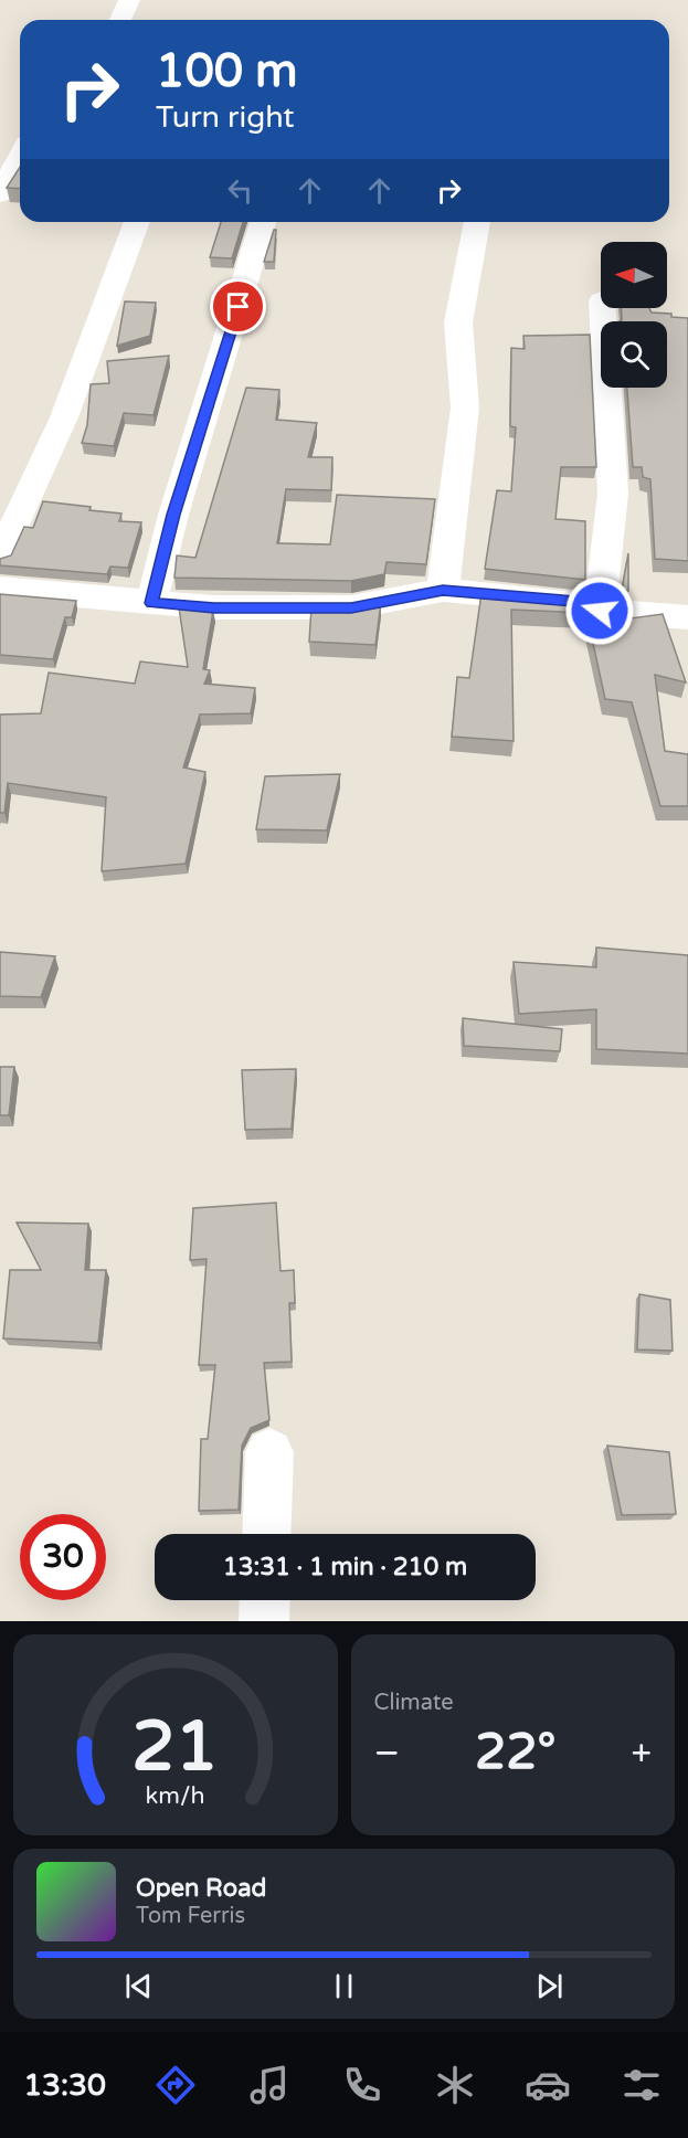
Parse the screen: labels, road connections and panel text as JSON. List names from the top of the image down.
{
  "north": "left",
  "page": {
    "turn": ["100 m", "Turn right"],
    "limit": "30",
    "trip": "13:31 · 1 min · 210 m",
    "tile": "Climate",
    "heat": ["−", "22°", "+"],
    "song": ["Open Road", "Tom Ferris"],
    "tabs": "13:30",
    "gauge": ["21", "km/h"]
  }
}
